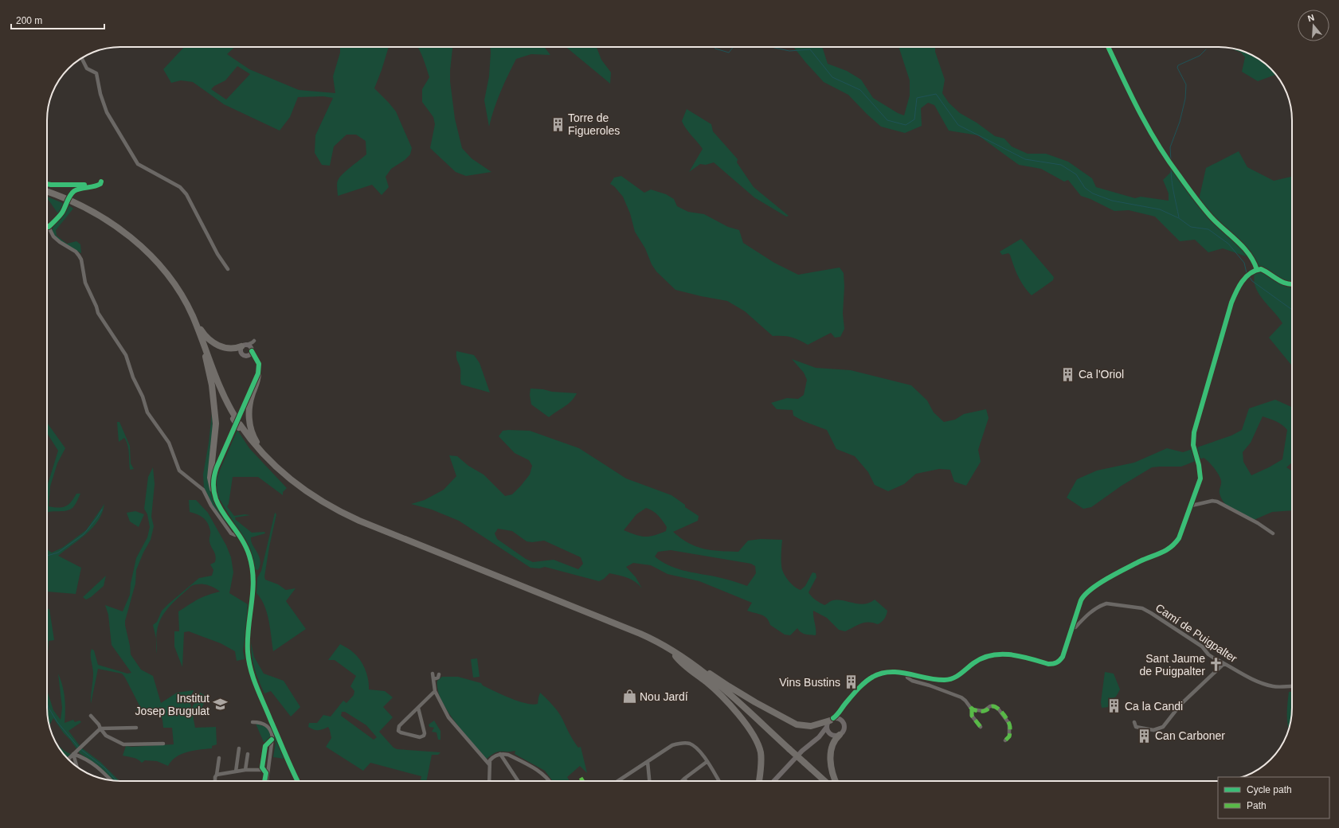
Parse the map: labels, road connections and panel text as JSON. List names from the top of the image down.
{
  "streets": {
    "street": ["Camí de Puigpalter"]
  },
  "places": {
    "building": [
      "Torre de Figueroles",
      "Ca l'Oriol",
      "Vins Bustins",
      "Ca la Candi",
      "Can Carboner"
    ],
    "church": ["Sant Jaume de Puigpalter"],
    "shop": ["Nou Jardí"],
    "school or university": ["Institut Josep Brugulat"]
  },
  "legend": ["Cycle path", "Path"],
  "scale_bar": "200 m",
  "north": "top"
}
